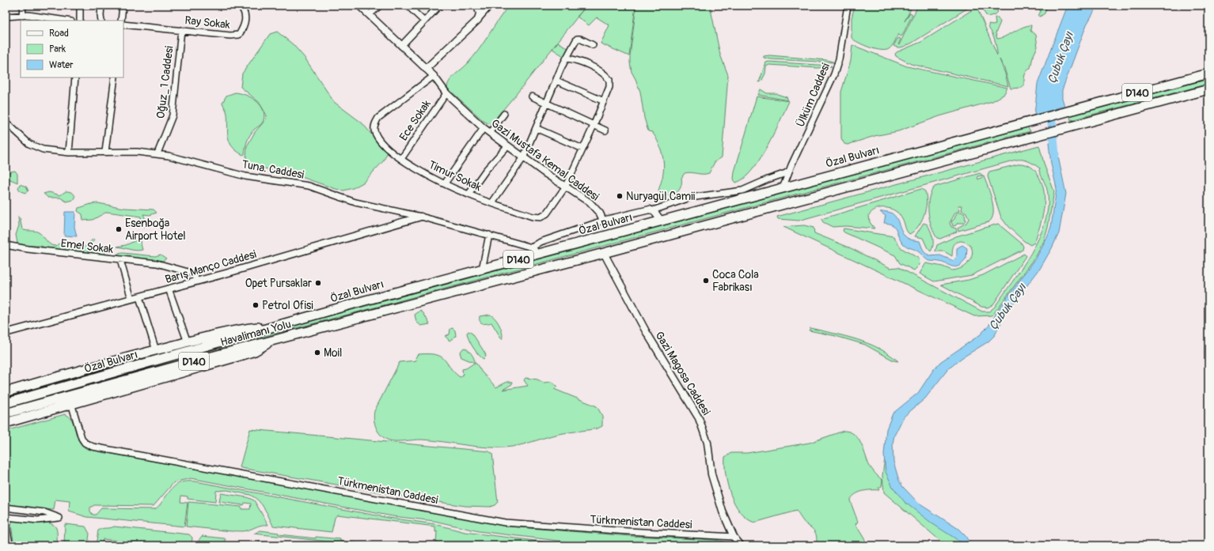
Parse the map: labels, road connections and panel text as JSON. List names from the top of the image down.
{
  "streets": {
    "highway": ["D140", "Özal Bulvarı", "Havalimanı Yolu"],
    "street": [
      "Ray Sokak",
      "Oğuz_1 Caddesi",
      "Ülküm Caddesi",
      "Ece Sokak",
      "Gazi Mustafa Kemal Caddesi",
      "Tuna. Caddesi",
      "Timur Sokak",
      "Emel Sokak",
      "Barış Manço Caddesi",
      "Gazi Magosa Caddesi",
      "Türkmenistan Caddesi"
    ]
  },
  "crossings": [
    ["Ray Sokak", "Oğuz_1 Caddesi"],
    ["Oğuz_1 Caddesi", "Tuna. Caddesi"],
    ["D140", "Havalimanı Yolu"],
    ["D140", "Gazi Magosa Caddesi"],
    ["Ülküm Caddesi", "Özal Bulvarı"],
    ["Ece Sokak", "Gazi Mustafa Kemal Caddesi"],
    ["Ece Sokak", "Timur Sokak"],
    ["Özal Bulvarı", "Tuna. Caddesi"],
    ["Gazi Mustafa Kemal Caddesi", "Timur Sokak"],
    ["Tuna. Caddesi", "Barış Manço Caddesi"],
    ["Emel Sokak", "Barış Manço Caddesi"],
    ["Havalimanı Yolu", "Gazi Magosa Caddesi"],
    ["Gazi Magosa Caddesi", "Türkmenistan Caddesi"]
  ],
  "water": ["Çubuk Çayı"],
  "places": [
    "Nuryagül Camii",
    "Esenboğa Airport Hotel",
    "Coca Cola Fabrikası",
    "Opet Pursaklar",
    "Petrol Ofisi",
    "Moil"
  ],
  "legend": ["Road", "Park", "Water"]
}
